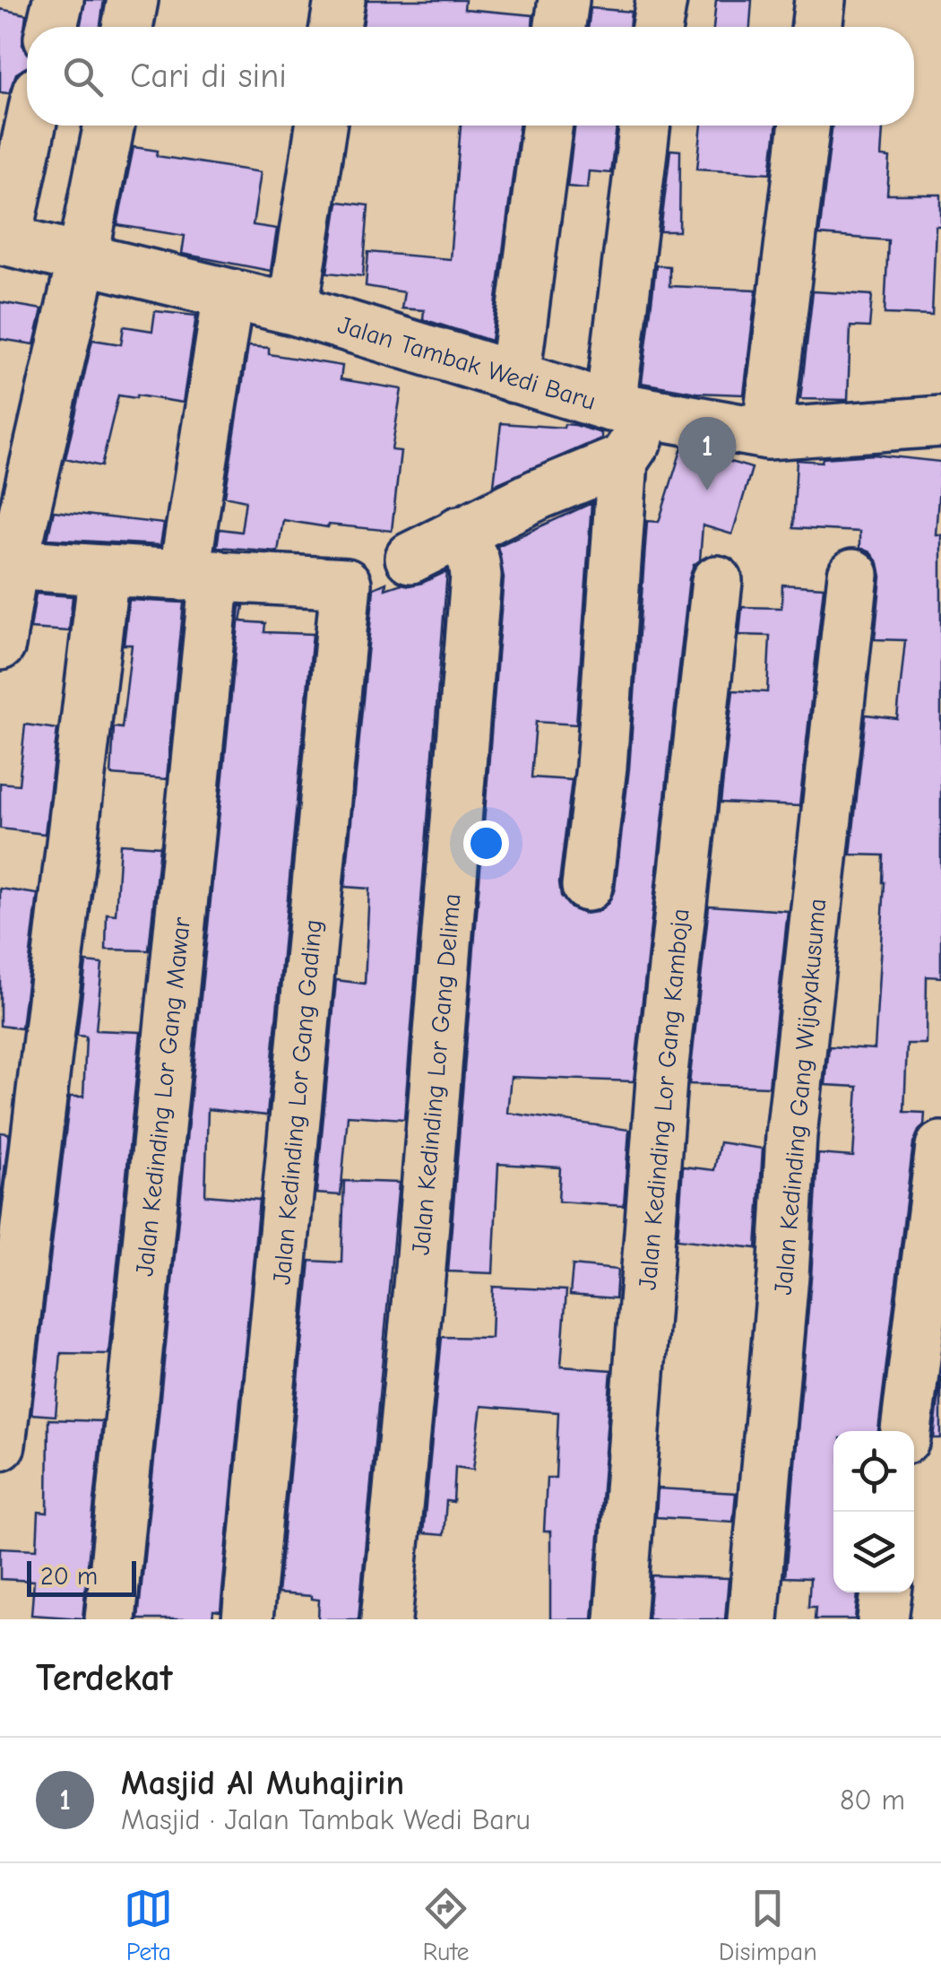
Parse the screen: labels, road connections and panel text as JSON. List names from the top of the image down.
{
  "streets": {
    "street": [
      "Jalan Tambak Wedi Baru",
      "Jalan Kedinding Lor Gang Delima",
      "Jalan Kedinding Lor Gang Mawar",
      "Jalan Kedinding Gang Wijayakusuma",
      "Jalan Kedinding Lor Gang Kamboja",
      "Jalan Kedinding Lor Gang Gading"
    ]
  },
  "crossings": [
    ["Jalan Tambak Wedi Baru", "Jalan Kedinding Lor Gang Mawar"],
    ["Jalan Kedinding Lor Gang Mawar", "Jalan Kedinding Lor Gang Gading"]
  ],
  "scale_bar": "20 m",
  "page": {
    "search": "Cari di sini",
    "pins": "1",
    "scale": "20 m",
    "heading": "Terdekat",
    "list": [
      {
        "mark": "1",
        "name": "Masjid Al Muhajirin",
        "note": "Masjid · Jalan Tambak Wedi Baru",
        "value": "80 m"
      }
    ],
    "nav": ["Peta", "Rute", "Disimpan"]
  }
}
